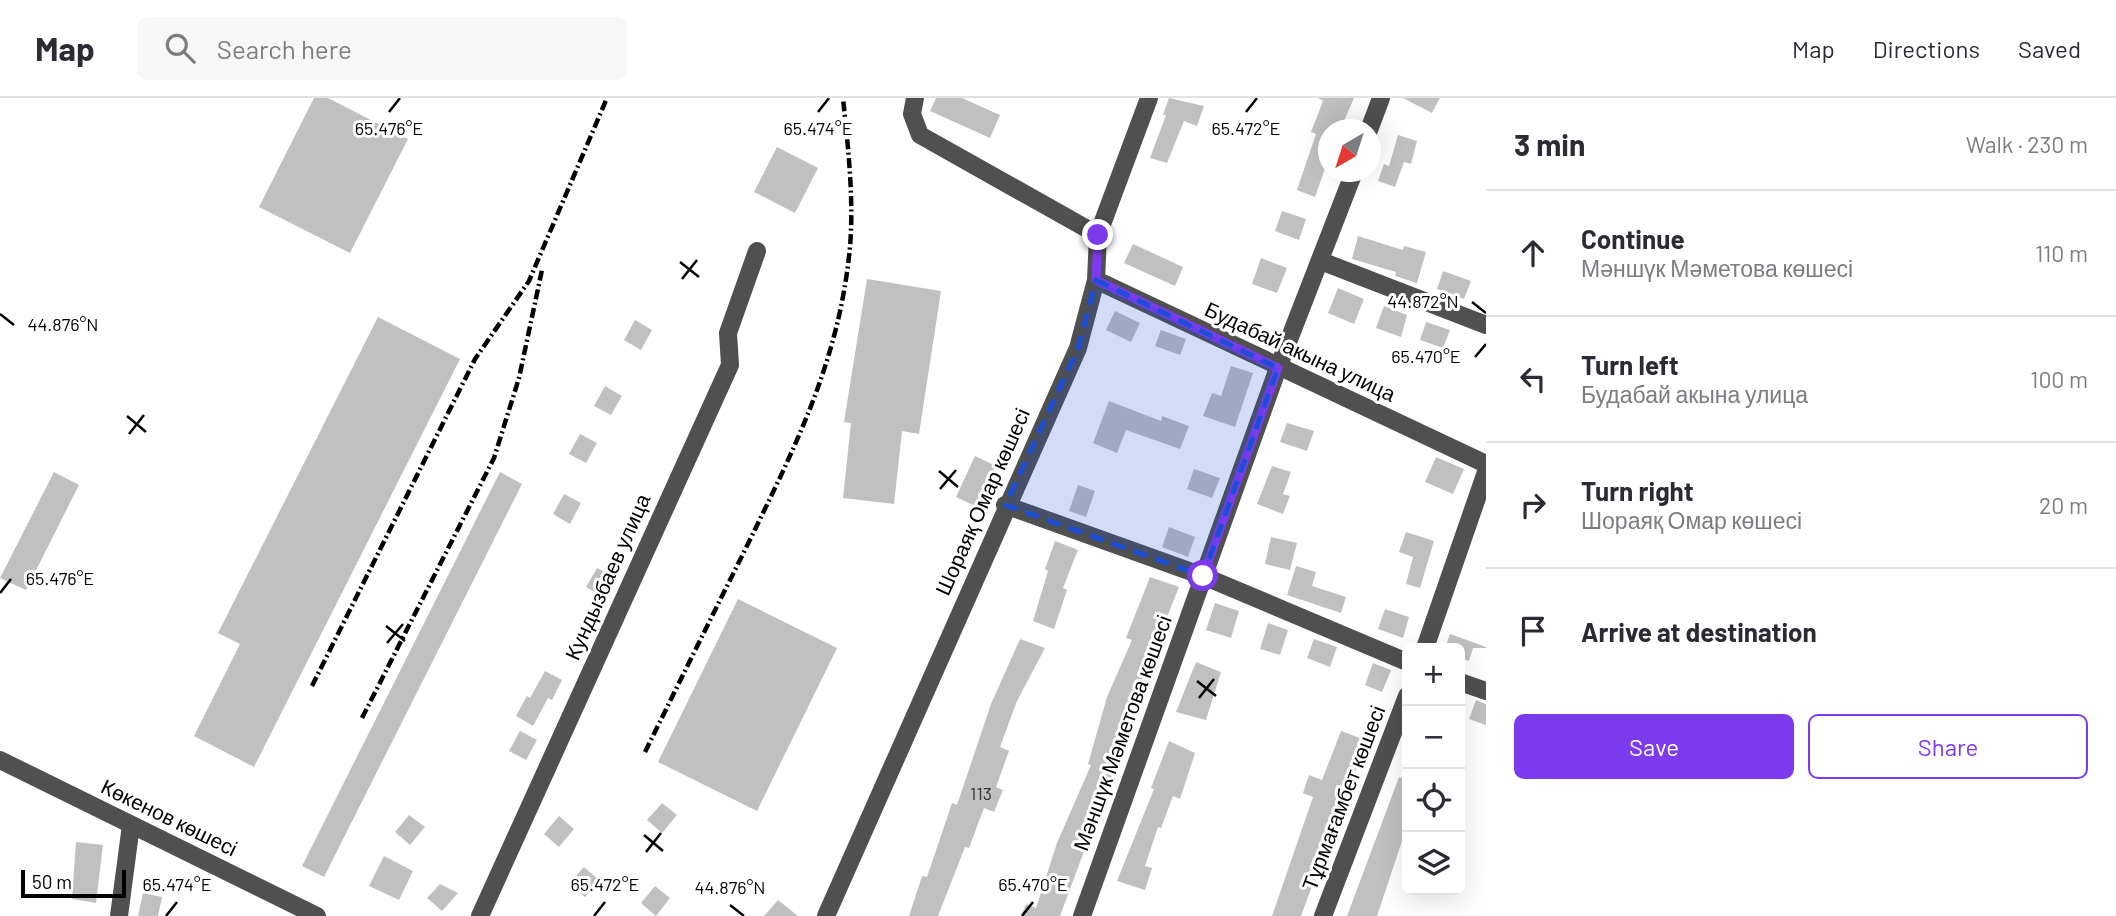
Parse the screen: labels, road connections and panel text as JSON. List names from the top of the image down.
{
  "streets": {
    "street": [
      "Будабай акына улица",
      "Шораяқ Омар көшесі",
      "Кундызбаев улица",
      "Мәншүк Мәметова көшесі",
      "Тұрмағамбет көшесі",
      "Көкенов көшесі"
    ]
  },
  "crossings": [
    ["Будабай акына улица", "Шораяқ Омар көшесі"],
    ["Будабай акына улица", "Мәншүк Мәметова көшесі"]
  ],
  "house_numbers": ["113"],
  "scale_bar": "50 m",
  "north": "bottom left",
  "page": {
    "header": "Map",
    "search": "Search here",
    "nav": ["Map", "Directions", "Saved"],
    "heading": ["3 min", "Walk · 230 m"],
    "list": [
      ["Continue", "Мәншүк Мәметова көшесі", "110 m"],
      ["Turn left", "Будабай акына улица", "100 m"],
      ["Turn right", "Шораяқ Омар көшесі", "20 m"],
      "Arrive at destination"
    ],
    "map_buttons": ["+", "−"],
    "buttons": ["Save", "Share"],
    "scale": "50 m"
  },
  "coordinates": [
    "65.476°E",
    "65.474°E",
    "65.472°E",
    "44.872°N",
    "44.876°N",
    "65.470°E"
  ]
}
